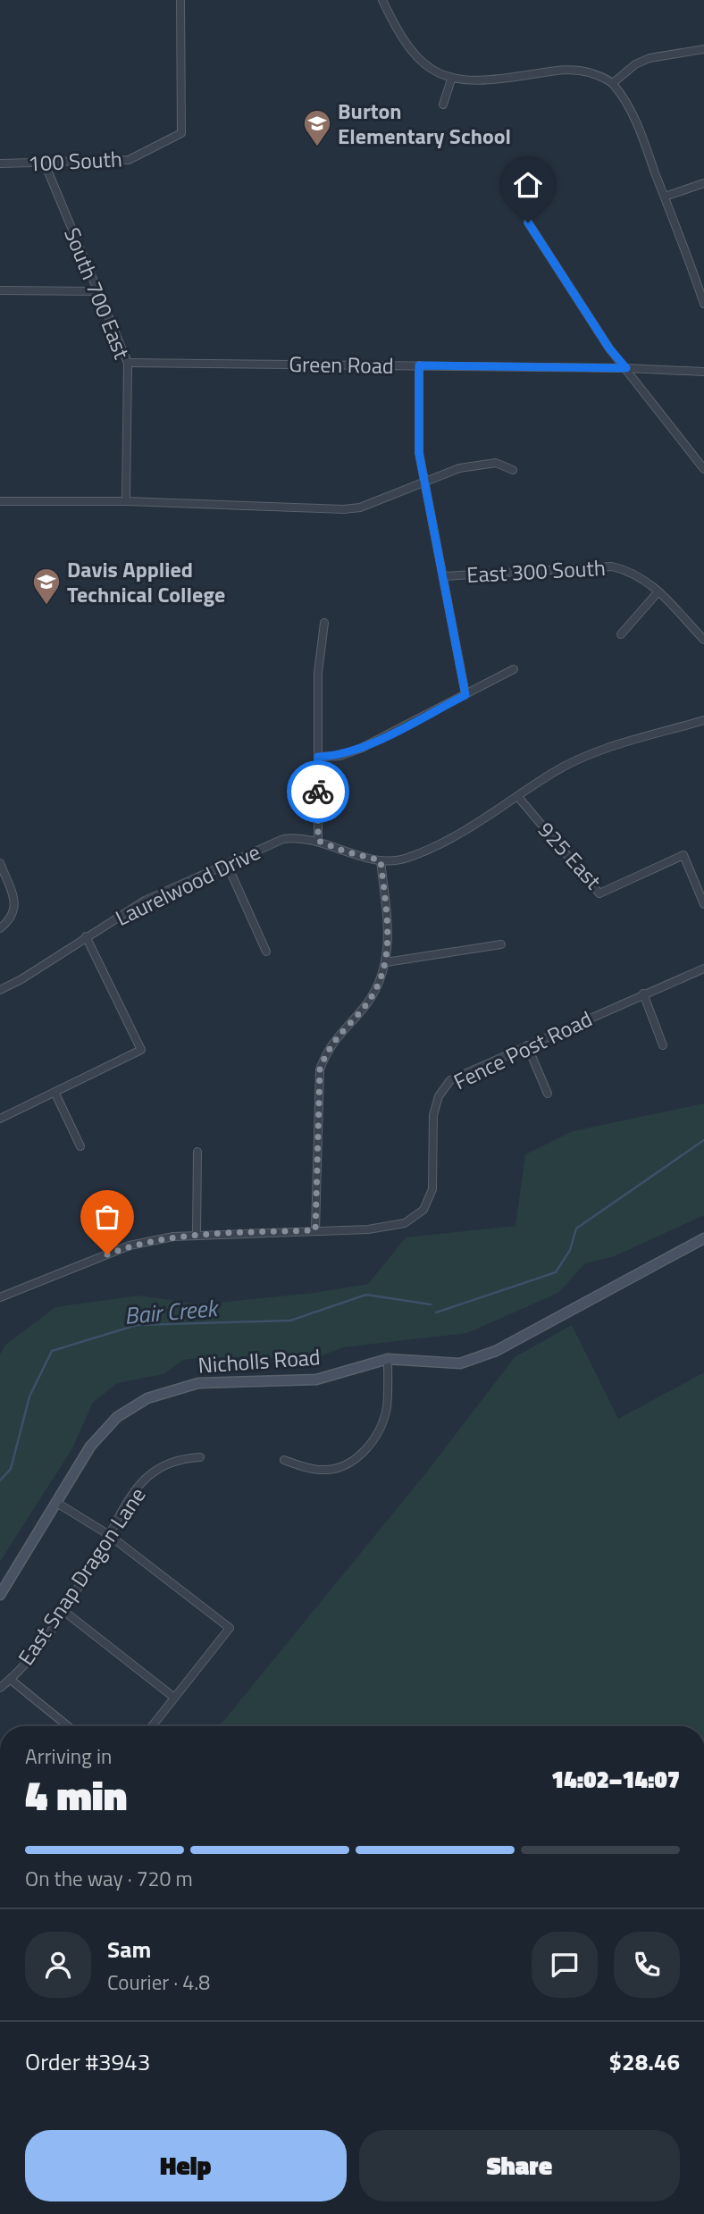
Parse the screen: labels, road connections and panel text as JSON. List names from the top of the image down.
{
  "streets": {
    "street": [
      "100 South",
      "South 700 East",
      "Green Road",
      "East 300 South",
      "925 East",
      "Laurelwood Drive",
      "Fence Post Road",
      "Nicholls Road",
      "East Snap Dragon Lane"
    ]
  },
  "crossings": [
    ["100 South", "South 700 East"],
    ["South 700 East", "Green Road"]
  ],
  "water": ["Bair Creek"],
  "places": {
    "school or university": ["Burton Elementary School", "Davis Applied Technical College"]
  },
  "page": {
    "heading": ["4 min", "Arriving in", "14:02–14:07"],
    "panel": [
      "Sam",
      "Courier · 4.8",
      "Order #3943",
      "$28.46"
    ],
    "bar": "On the way · 720 m",
    "buttons": ["Help", "Share"]
  }
}
